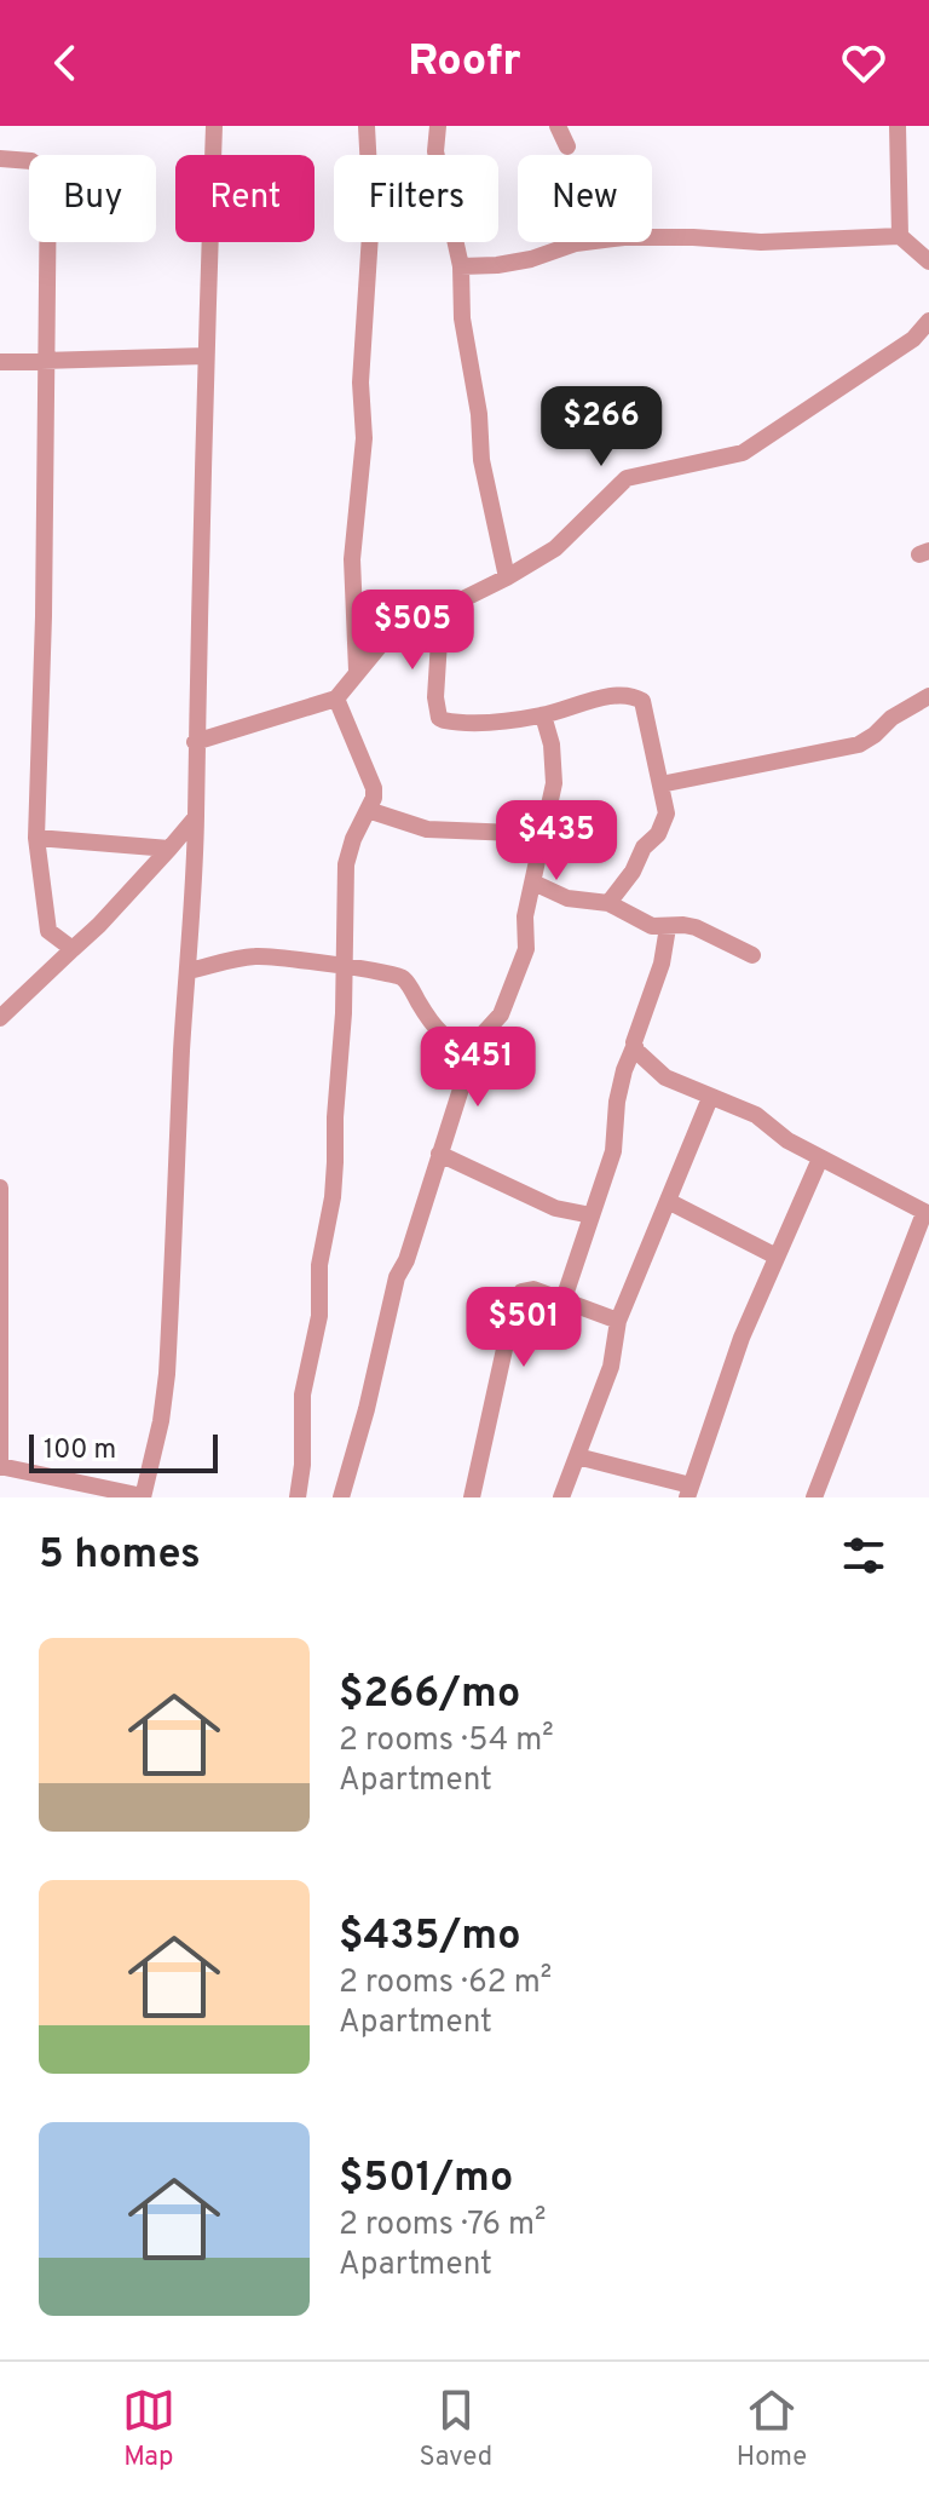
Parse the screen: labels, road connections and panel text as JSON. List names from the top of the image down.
{
  "scale_bar": "100 m",
  "page": {
    "header": "Roofr",
    "chip": [
      "Buy",
      "Rent",
      "Filters",
      "New"
    ],
    "price": [
      "$266",
      "$505",
      "$435",
      "$451",
      "$501"
    ],
    "scale": "100 m",
    "heading": "5 homes",
    "list": [
      {
        "name": "$266/mo",
        "note": "2 rooms · 54 m² · Apartment"
      },
      {
        "name": "$435/mo",
        "note": "2 rooms · 62 m² · Apartment"
      },
      {
        "name": "$501/mo",
        "note": "2 rooms · 76 m² · Apartment"
      }
    ],
    "tabs": ["Map", "Saved", "Home"]
  }
}
